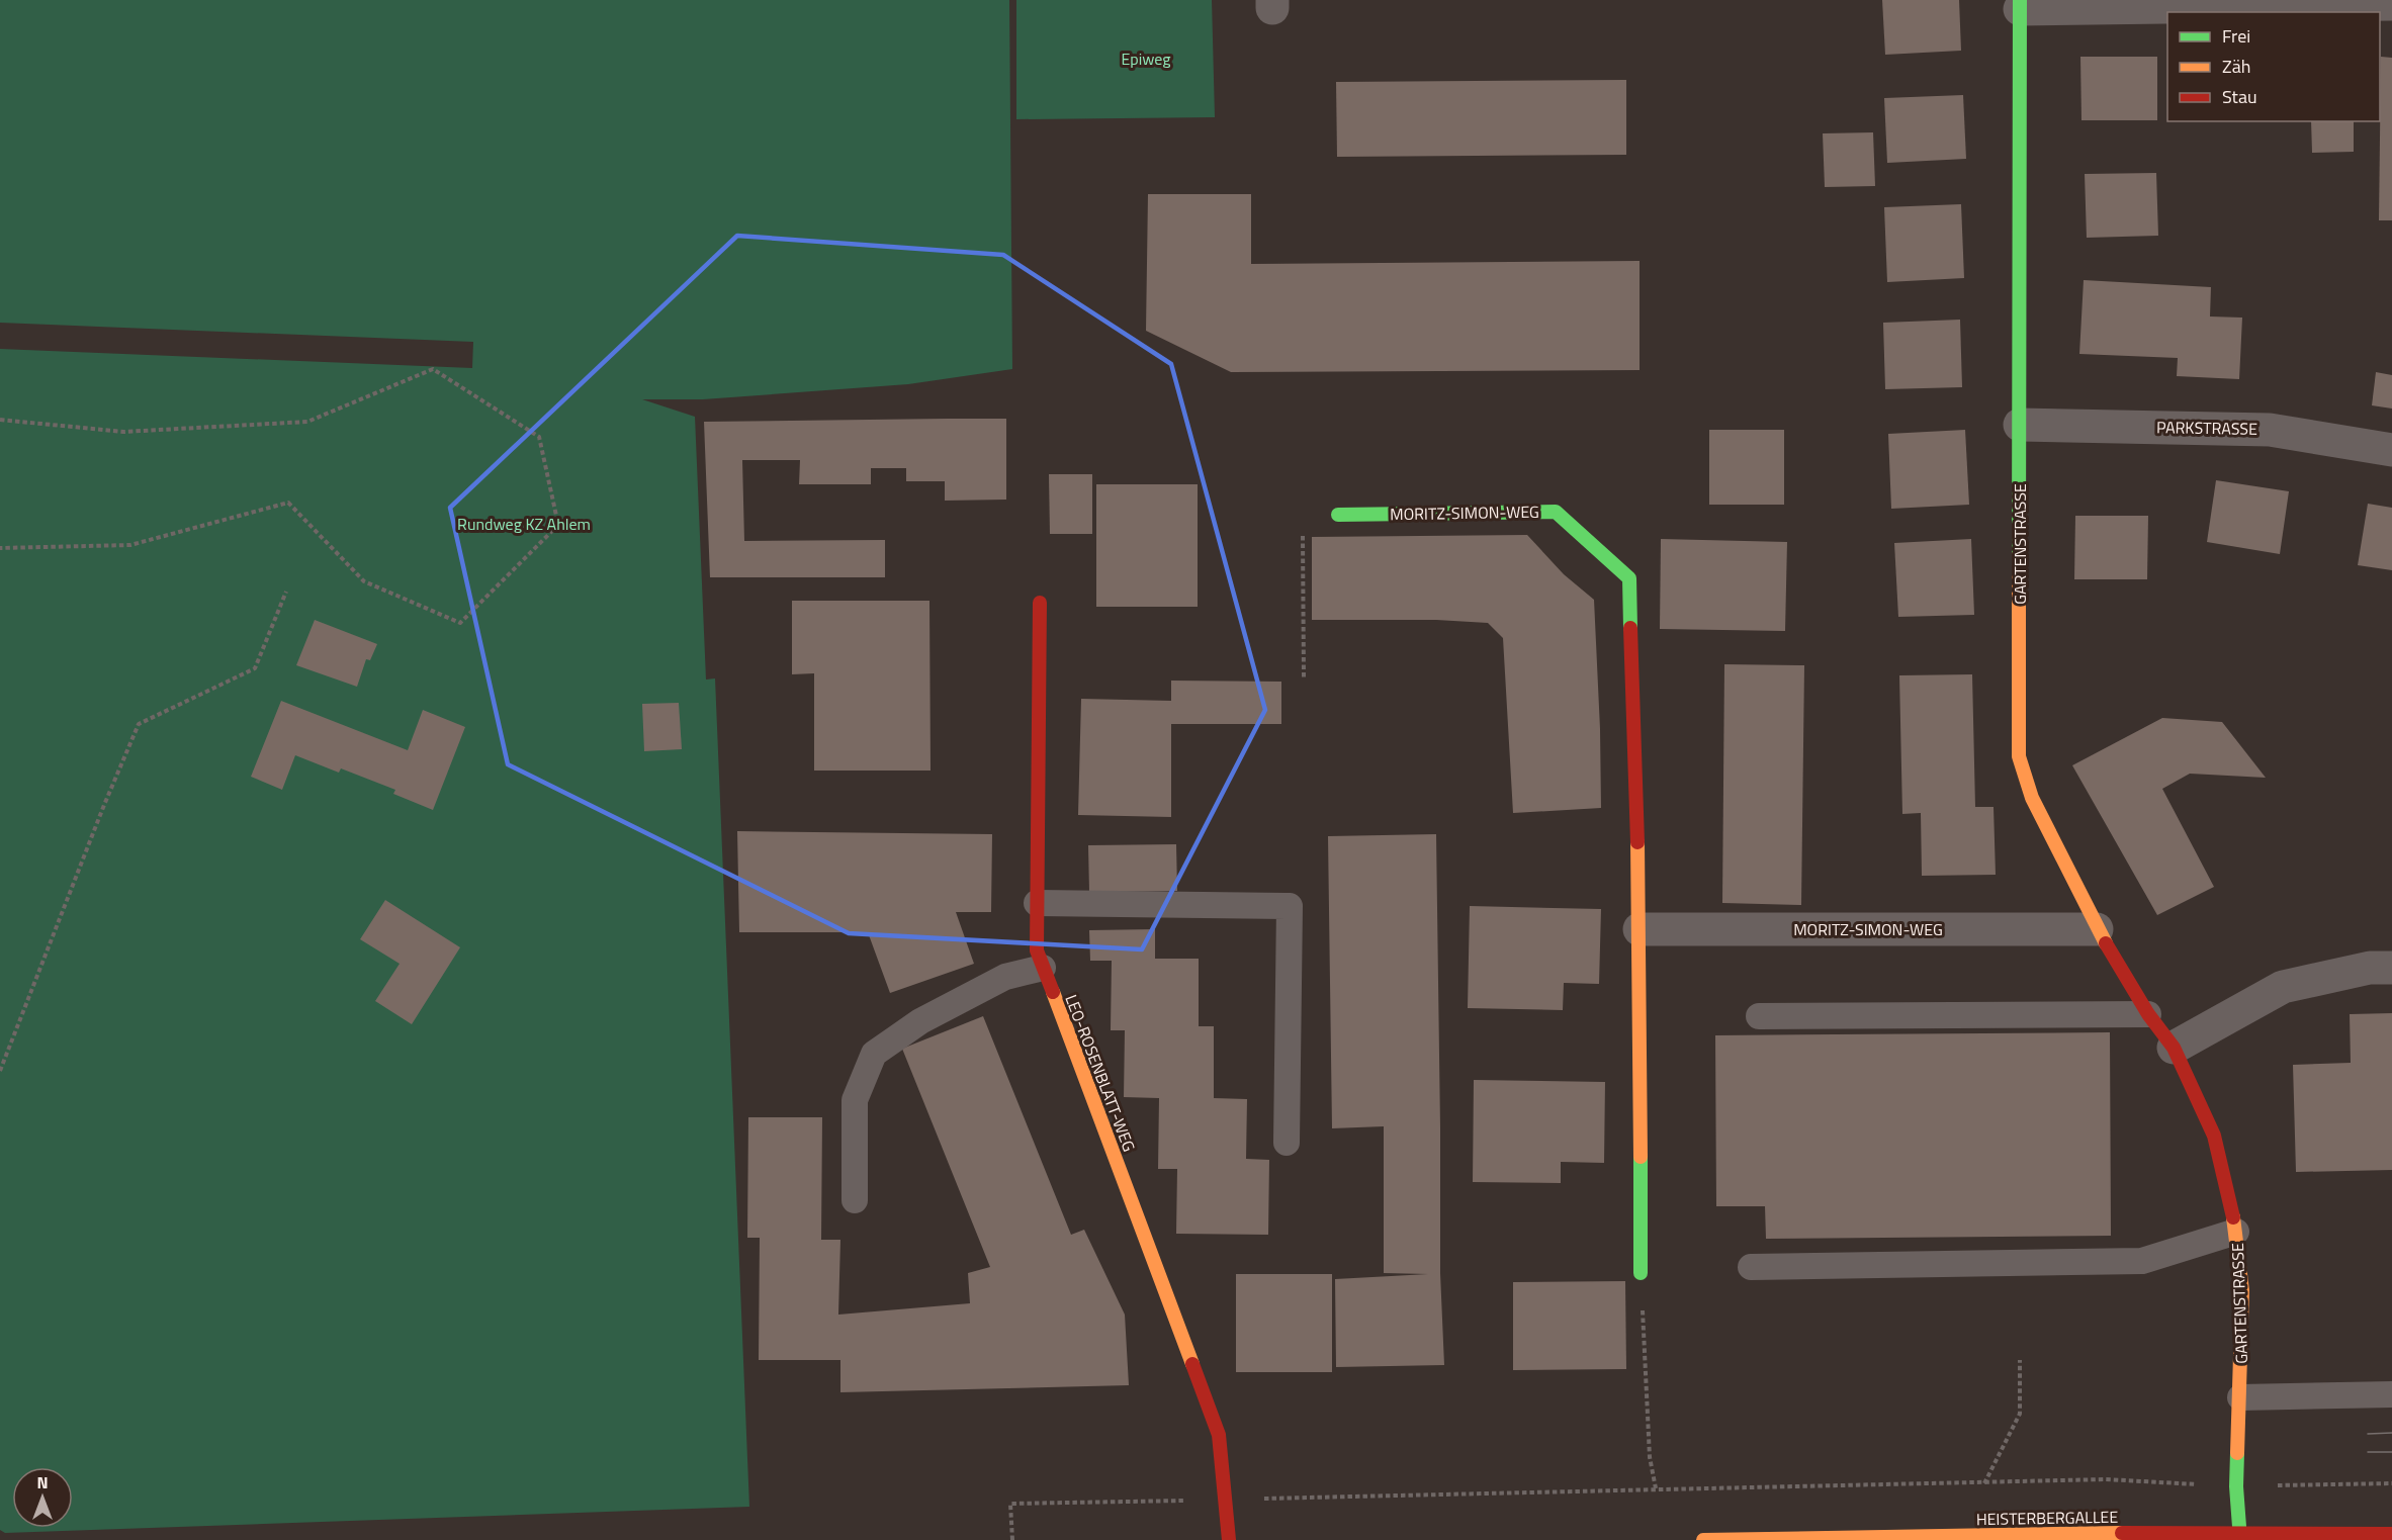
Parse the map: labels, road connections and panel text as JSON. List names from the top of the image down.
{
  "streets": {
    "street": [
      "PARKSTRASSE",
      "MORITZ-SIMON-WEG",
      "GARTENSTRASSE",
      "LEO-ROSENBLATT-WEG",
      "HEISTERBERGALLEE"
    ]
  },
  "crossings": [
    ["PARKSTRASSE", "GARTENSTRASSE"],
    ["MORITZ-SIMON-WEG", "GARTENSTRASSE"],
    ["GARTENSTRASSE", "HEISTERBERGALLEE"]
  ],
  "parks": ["Epiweg", "Rundweg KZ Ahlem"],
  "legend": ["Frei", "Zäh", "Stau"],
  "north": "top"
}
